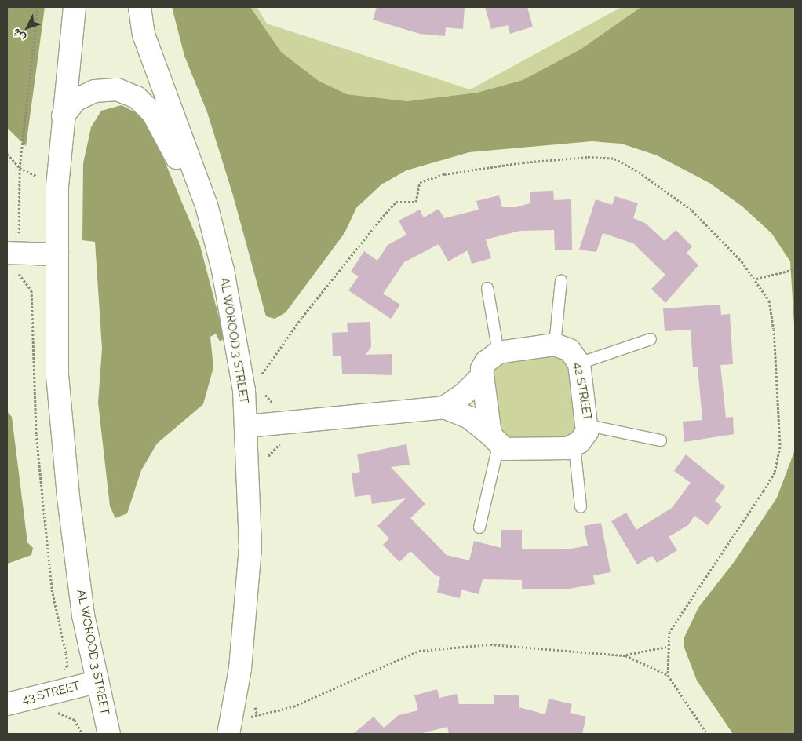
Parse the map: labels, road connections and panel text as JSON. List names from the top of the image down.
{
  "streets": {
    "street": ["AL WOROOD 3 STREET", "42 STREET", "43 STREET"]
  },
  "crossings": [
    ["AL WOROOD 3 STREET", "43 STREET"]
  ],
  "north": "bottom left"
}
